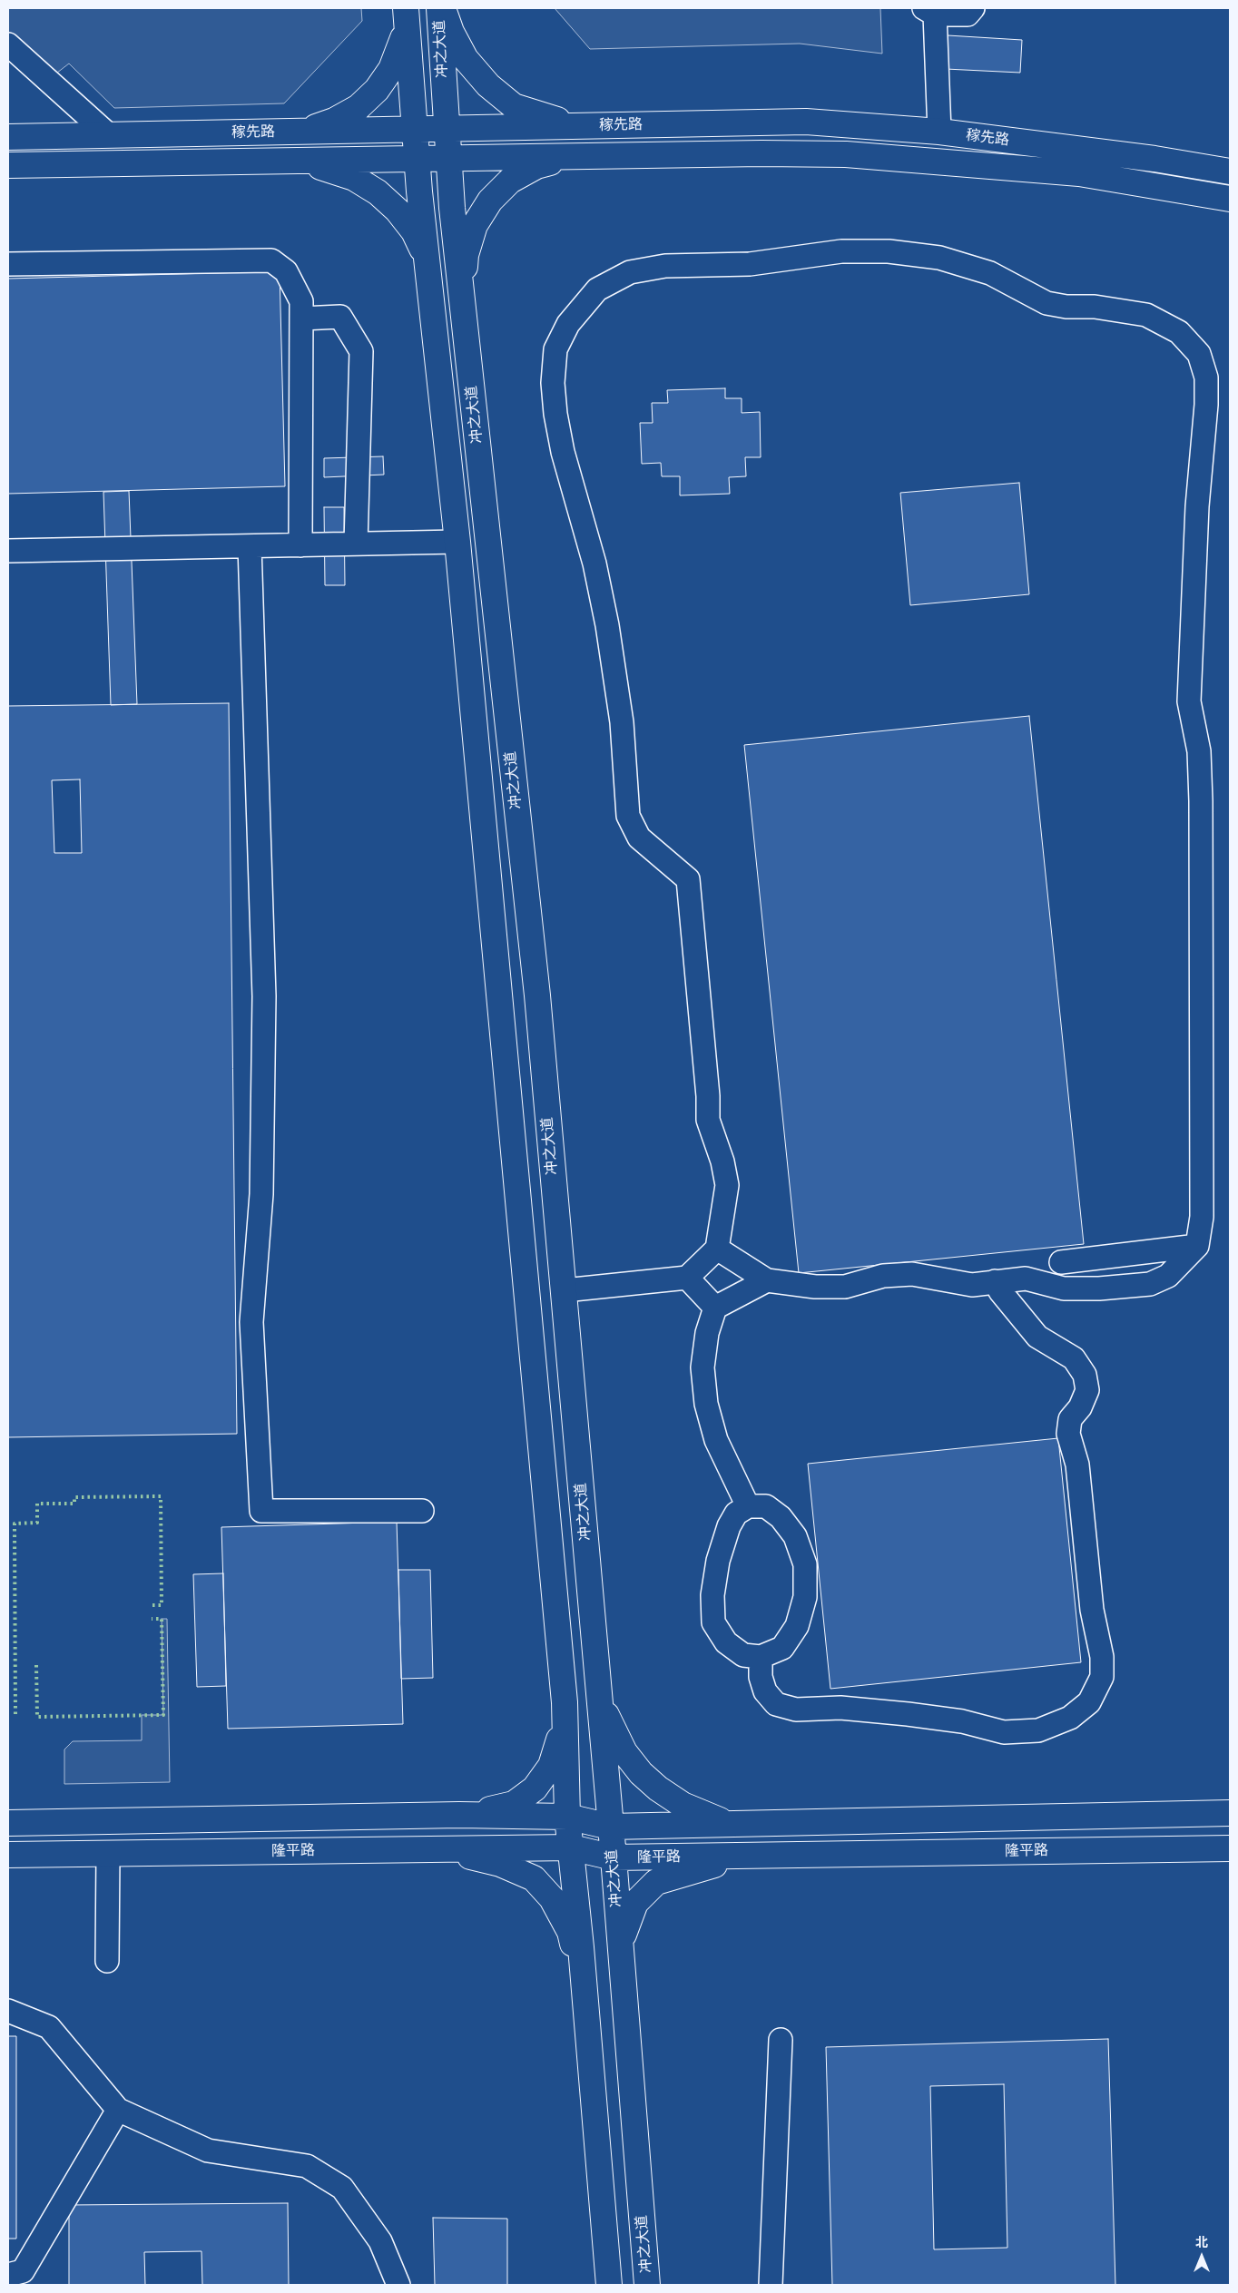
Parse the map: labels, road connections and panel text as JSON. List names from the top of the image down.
{
  "streets": {
    "main road": ["冲之大道", "稼先路", "隆平路"]
  },
  "crossings": [
    ["冲之大道", "稼先路"],
    ["冲之大道", "隆平路"]
  ],
  "north": "top"
}
